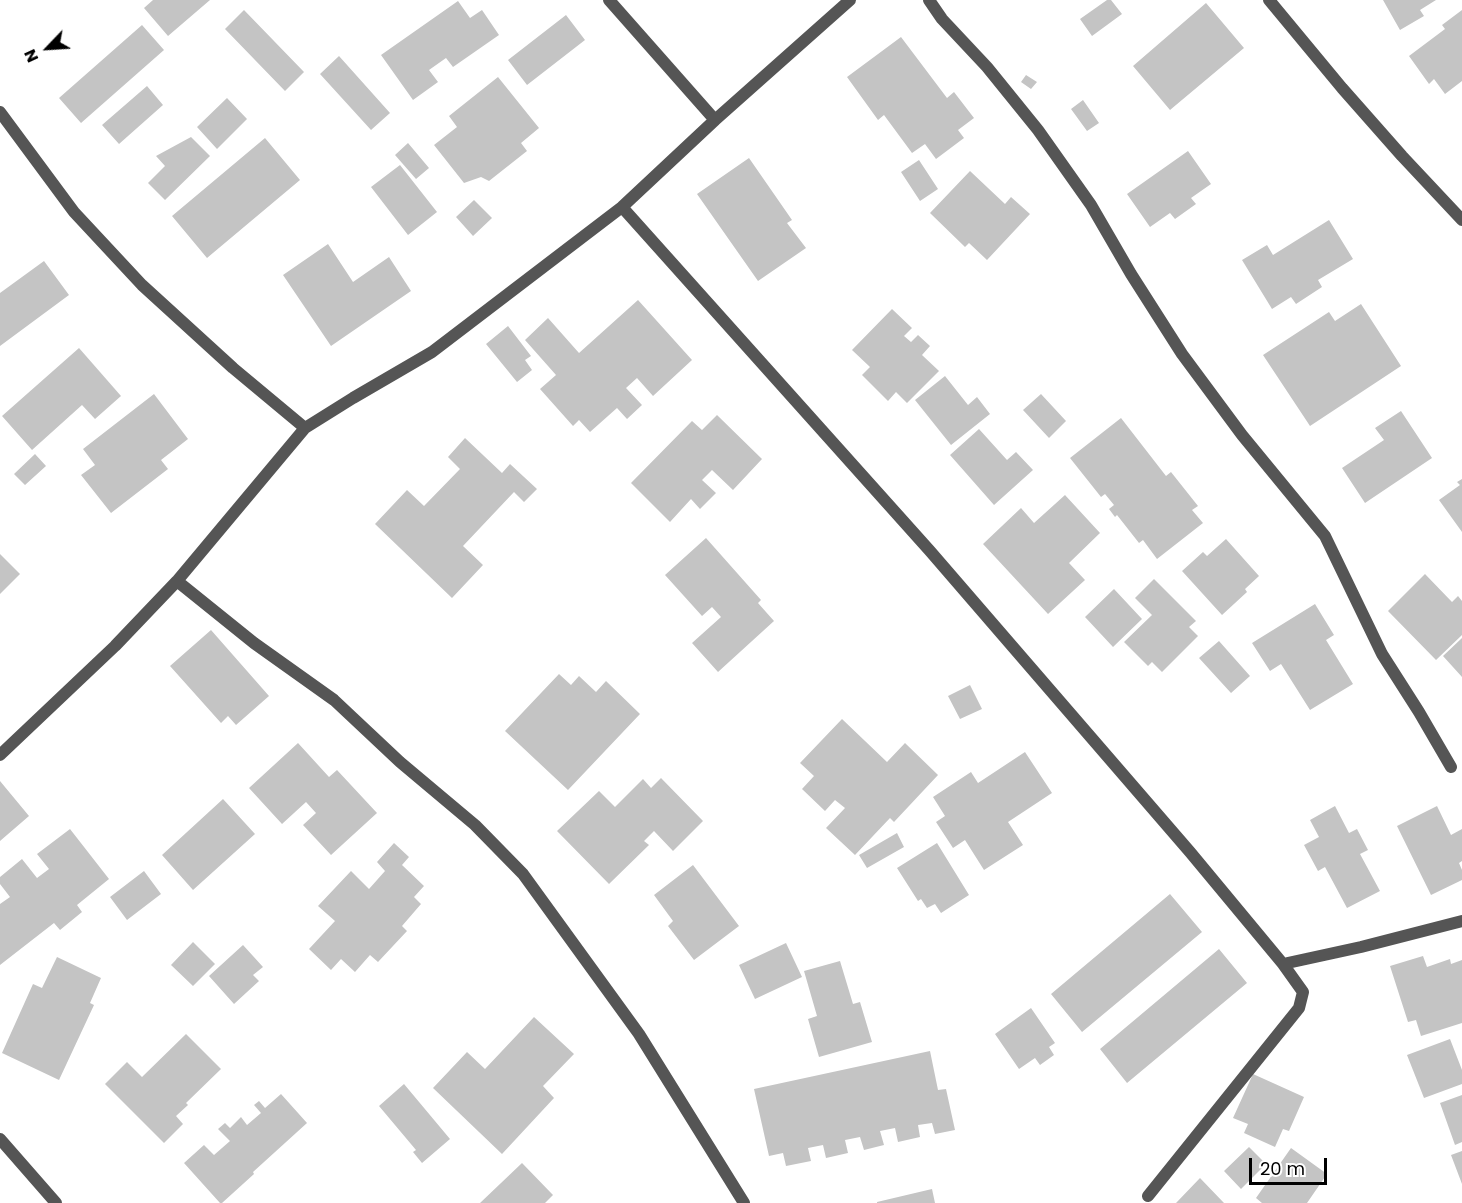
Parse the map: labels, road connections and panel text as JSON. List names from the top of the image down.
{
  "scale_bar": "20 m",
  "north": "bottom left"
}
